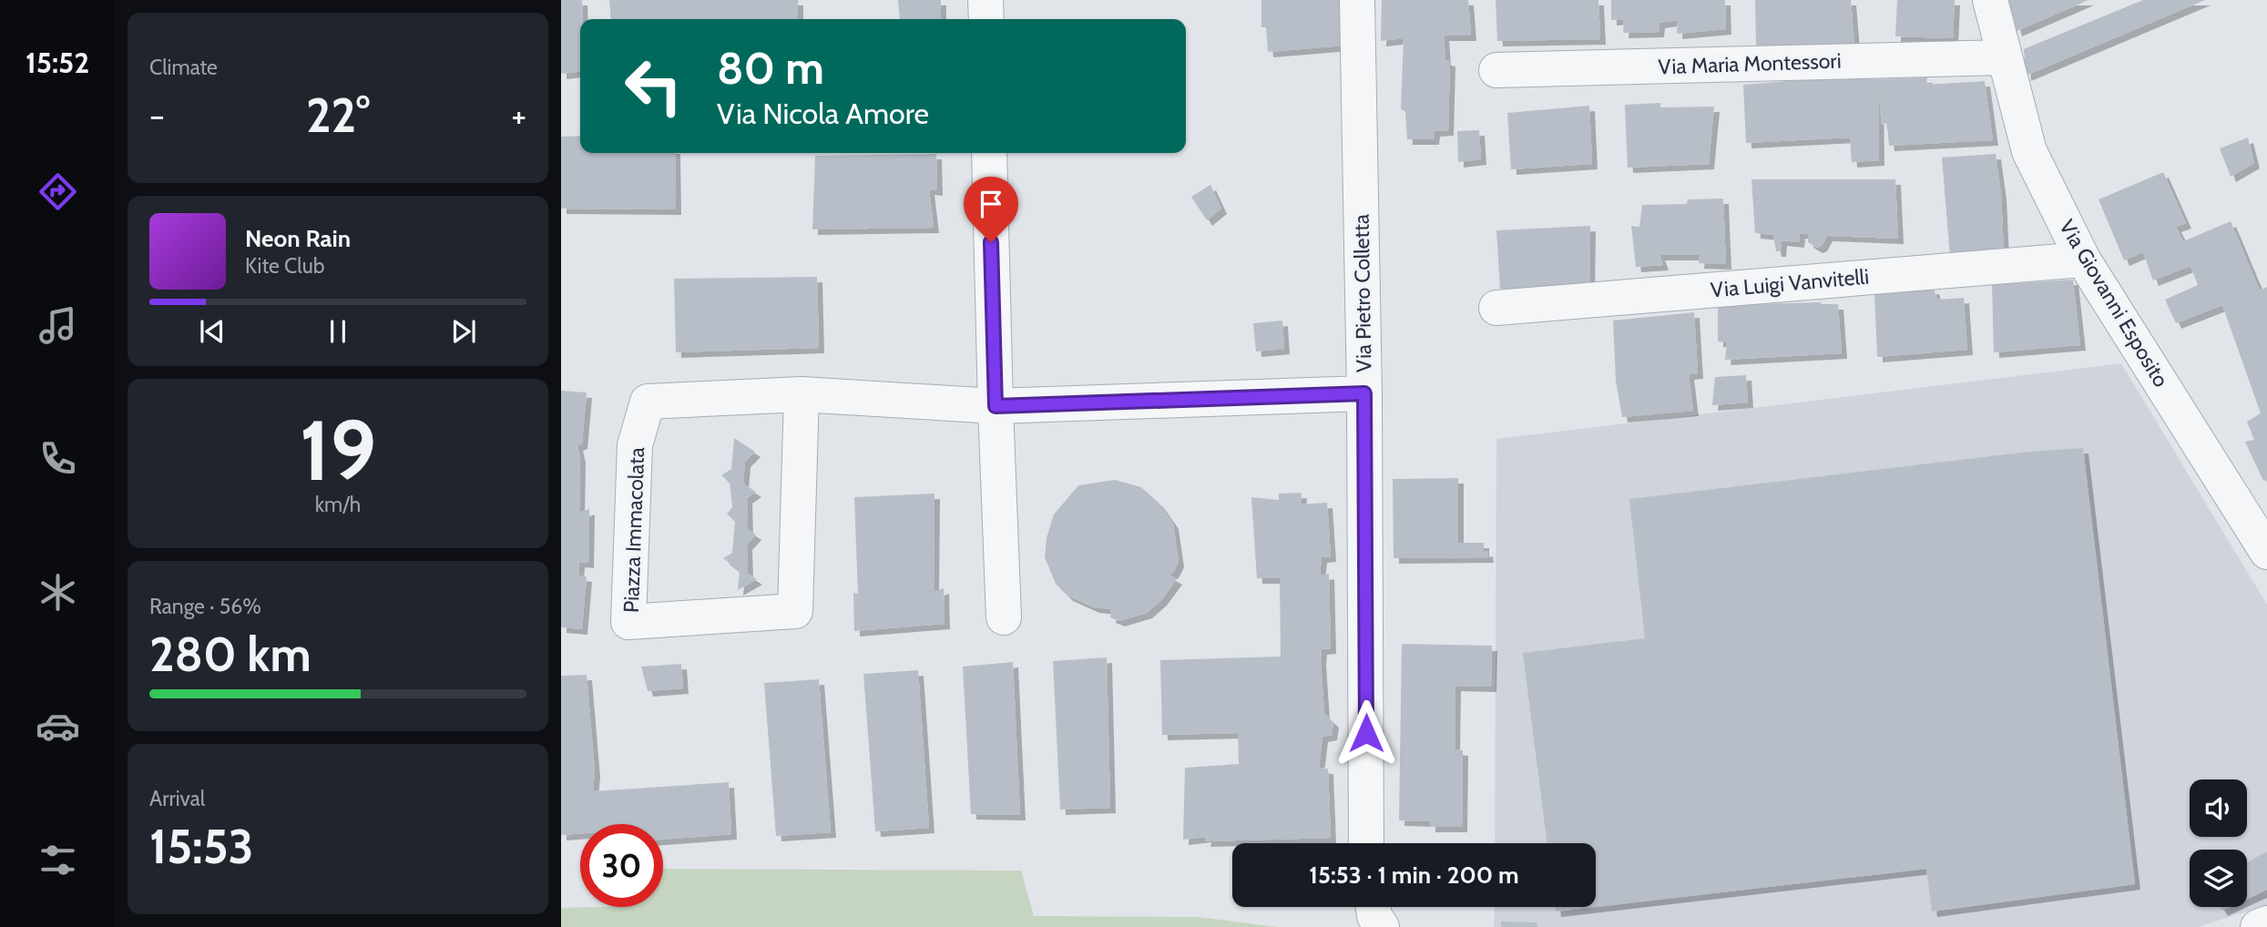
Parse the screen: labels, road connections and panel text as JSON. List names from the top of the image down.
{
  "streets": {
    "street": [
      "Via Maria Montessori",
      "Via Luigi Vanvitelli",
      "Via Pietro Colletta",
      "Via Giovanni Esposito",
      "Piazza Immacolata"
    ]
  },
  "crossings": [
    ["Via Maria Montessori", "Via Giovanni Esposito"],
    ["Via Luigi Vanvitelli", "Via Giovanni Esposito"],
    ["Via Pietro Colletta", "Piazza Immacolata"]
  ],
  "page": {
    "tabs": "15:52",
    "tile": [
      "Climate",
      ["19", "km/h"],
      ["Range · 56%", "280 km"],
      ["Arrival", "15:53"]
    ],
    "turn": ["80 m", "Via Nicola Amore"],
    "heat": ["−", "22°", "+"],
    "song": ["Neon Rain", "Kite Club"],
    "limit": "30",
    "trip": "15:53 · 1 min · 200 m"
  }
}
